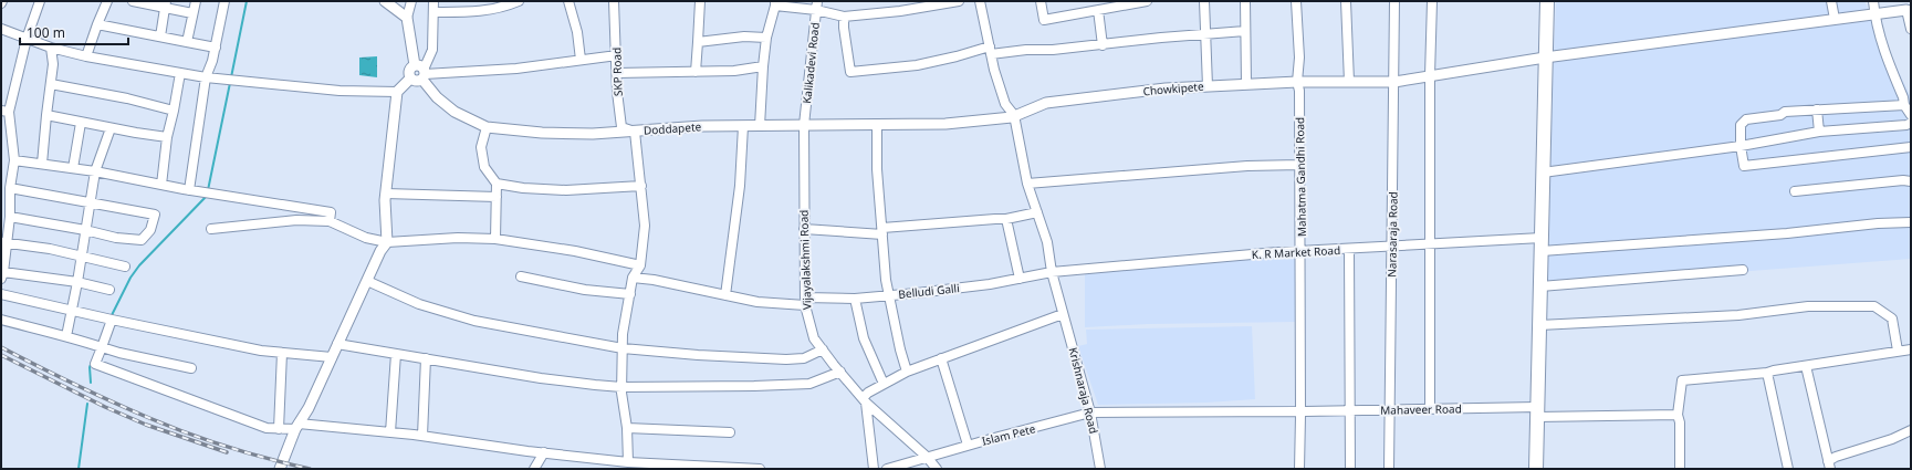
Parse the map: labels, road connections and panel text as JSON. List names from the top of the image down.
{
  "streets": {
    "street": [
      "Kalikadevi Road",
      "SKP Road",
      "Chowkipete",
      "Doddapete",
      "Mahatma Gandhi Road",
      "Narasaraja Road",
      "K. R Market Road",
      "Vijayalakshmi Road",
      "Belludi Galli",
      "Krishnaraja Road",
      "Mahaveer Road",
      "Islam Pete"
    ]
  },
  "crossings": [
    ["Kalikadevi Road", "Chowkipete"],
    ["Kalikadevi Road", "Doddapete"],
    ["Kalikadevi Road", "Vijayalakshmi Road"],
    ["SKP Road", "Doddapete"],
    ["Chowkipete", "Doddapete"],
    ["Chowkipete", "Mahatma Gandhi Road"],
    ["Chowkipete", "Narasaraja Road"],
    ["Chowkipete", "Vijayalakshmi Road"],
    ["Chowkipete", "Krishnaraja Road"],
    ["Doddapete", "Vijayalakshmi Road"],
    ["Mahatma Gandhi Road", "K. R Market Road"],
    ["Mahatma Gandhi Road", "Mahaveer Road"],
    ["Mahatma Gandhi Road", "Islam Pete"],
    ["Narasaraja Road", "K. R Market Road"],
    ["Narasaraja Road", "Mahaveer Road"],
    ["K. R Market Road", "Belludi Galli"],
    ["K. R Market Road", "Krishnaraja Road"],
    ["Vijayalakshmi Road", "Belludi Galli"],
    ["Vijayalakshmi Road", "Islam Pete"],
    ["Belludi Galli", "Krishnaraja Road"],
    ["Krishnaraja Road", "Islam Pete"],
    ["Mahaveer Road", "Islam Pete"]
  ],
  "scale_bar": "100 m"
}
